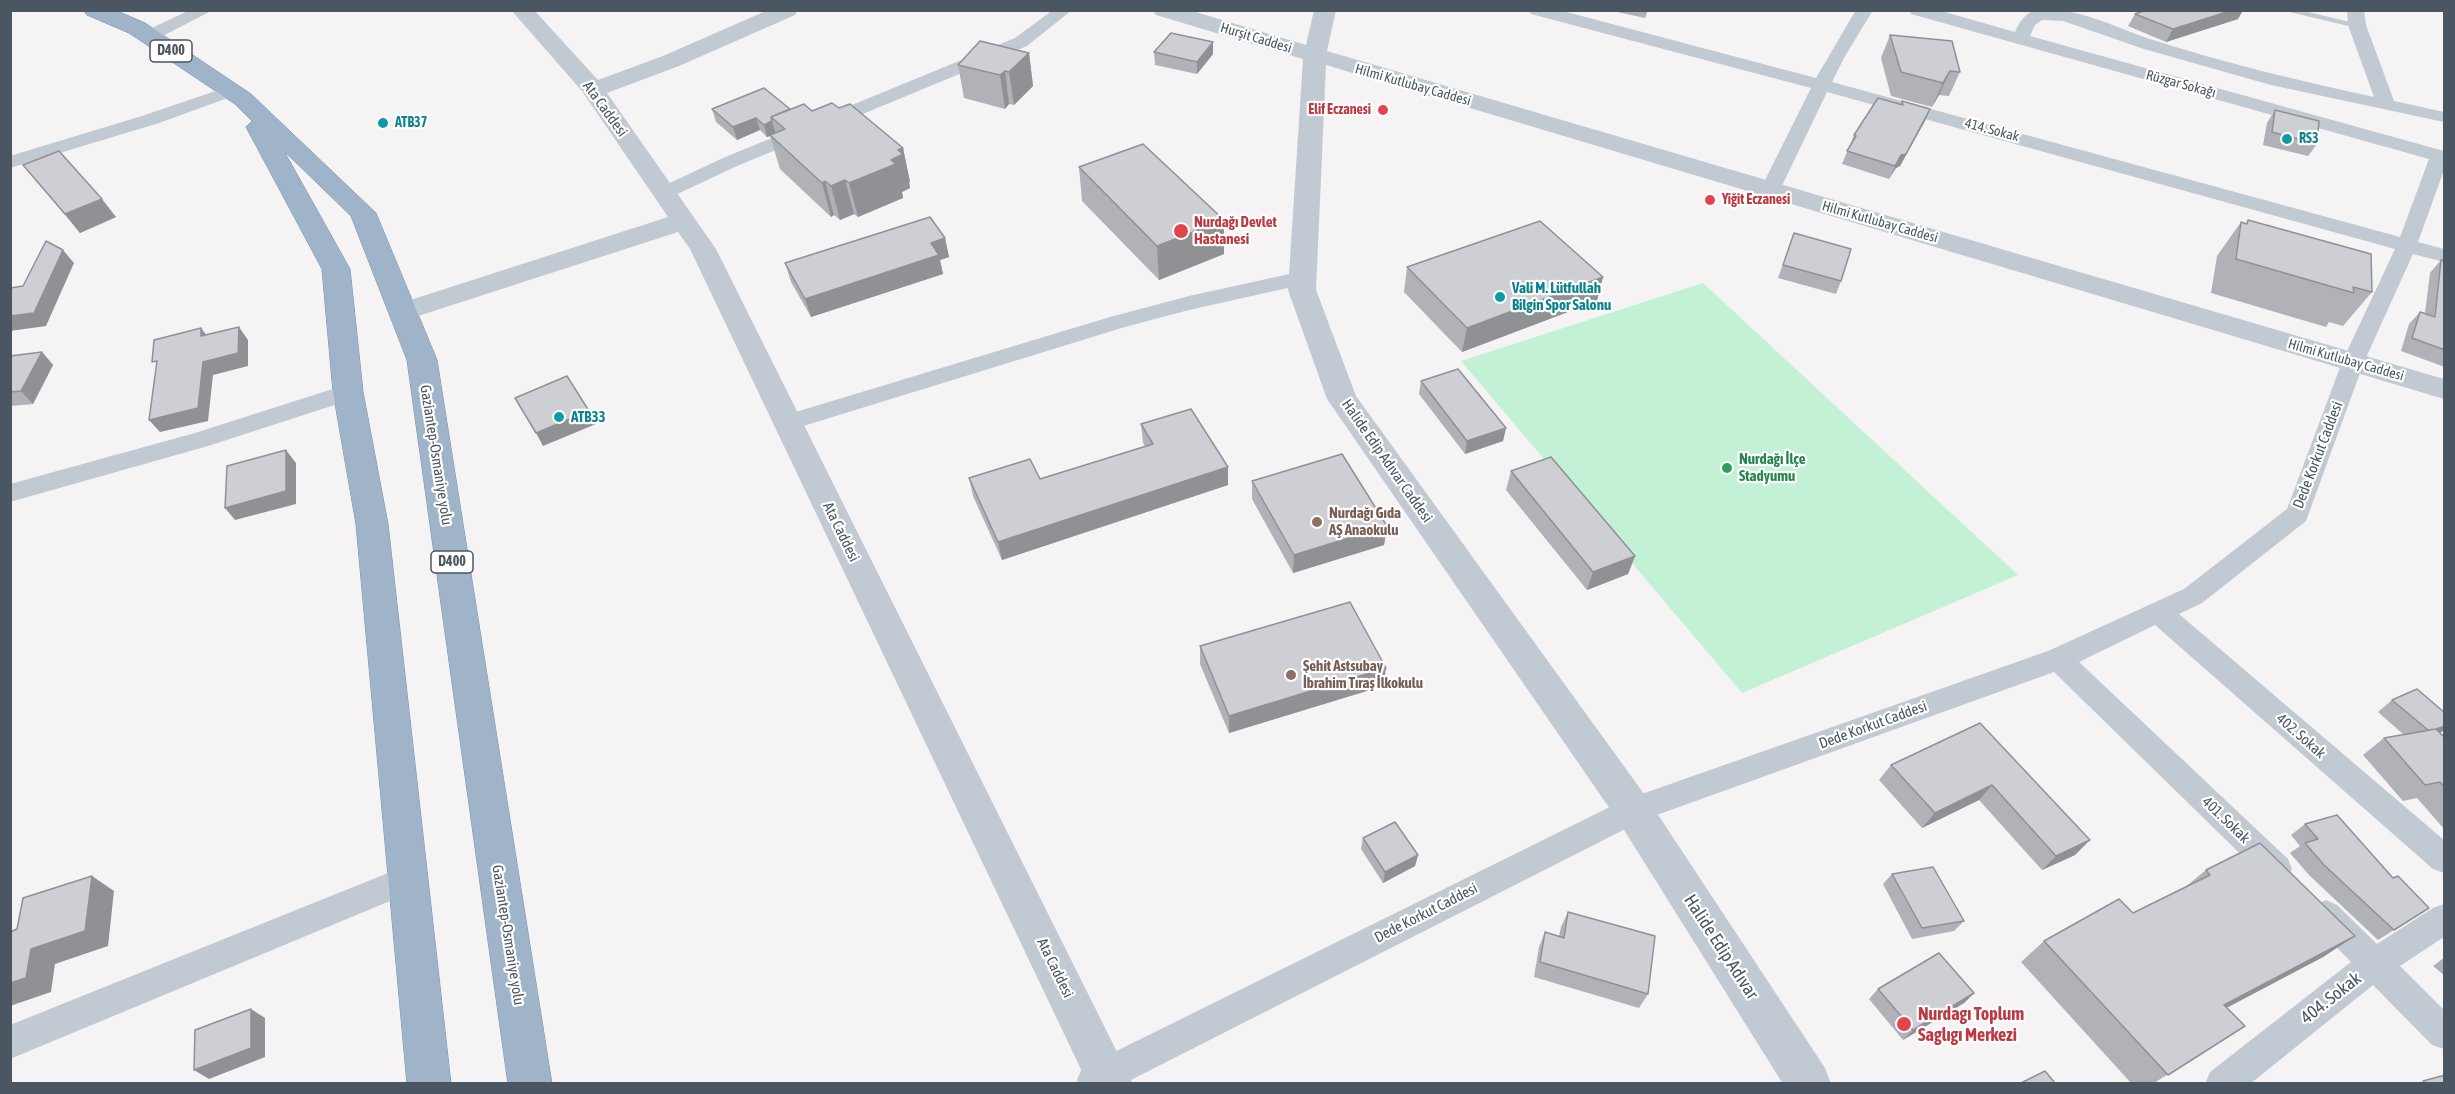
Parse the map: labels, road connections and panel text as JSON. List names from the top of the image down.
{
  "streets": {
    "highway": ["D400", "Gaziantep-Osmaniye yolu"],
    "street": [
      "Hurşit Caddesi",
      "Rüzgar Sokağı",
      "Hilmi Kutlubay Caddesi",
      "Ata Caddesi",
      "414. Sokak",
      "Dede Korkut Caddesi",
      "Halide Edip Adıvar Caddesi",
      "402. Sokak",
      "401. Sokak",
      "Halide Edip Adıvar",
      "404. Sokak"
    ]
  },
  "crossings": [
    ["Hurşit Caddesi", "Hilmi Kutlubay Caddesi"],
    ["Hurşit Caddesi", "Halide Edip Adıvar Caddesi"],
    ["Rüzgar Sokağı", "Dede Korkut Caddesi"],
    ["Hilmi Kutlubay Caddesi", "Dede Korkut Caddesi"],
    ["Hilmi Kutlubay Caddesi", "Halide Edip Adıvar Caddesi"],
    ["Ata Caddesi", "Dede Korkut Caddesi"],
    ["414. Sokak", "Dede Korkut Caddesi"],
    ["Dede Korkut Caddesi", "Halide Edip Adıvar Caddesi"],
    ["Dede Korkut Caddesi", "402. Sokak"],
    ["Dede Korkut Caddesi", "401. Sokak"],
    ["Dede Korkut Caddesi", "Halide Edip Adıvar"],
    ["Halide Edip Adıvar Caddesi", "Halide Edip Adıvar"],
    ["401. Sokak", "404. Sokak"]
  ],
  "places": [
    "Elif Eczanesi",
    "ATB37",
    "RS3",
    "Yiğit Eczanesi",
    "Nurdağı Devlet Hastanesi",
    "Vali M. Lütfullah Bilgin Spor Salonu",
    "ATB33",
    "Nurdağı İlçe Stadyumu",
    "Nurdağı Gıda AŞ Anaokulu",
    "Şehit Astsubay İbrahim Tıraş İlkokulu",
    "Nurdagı Toplum Saglıgı Merkezi"
  ]
}
